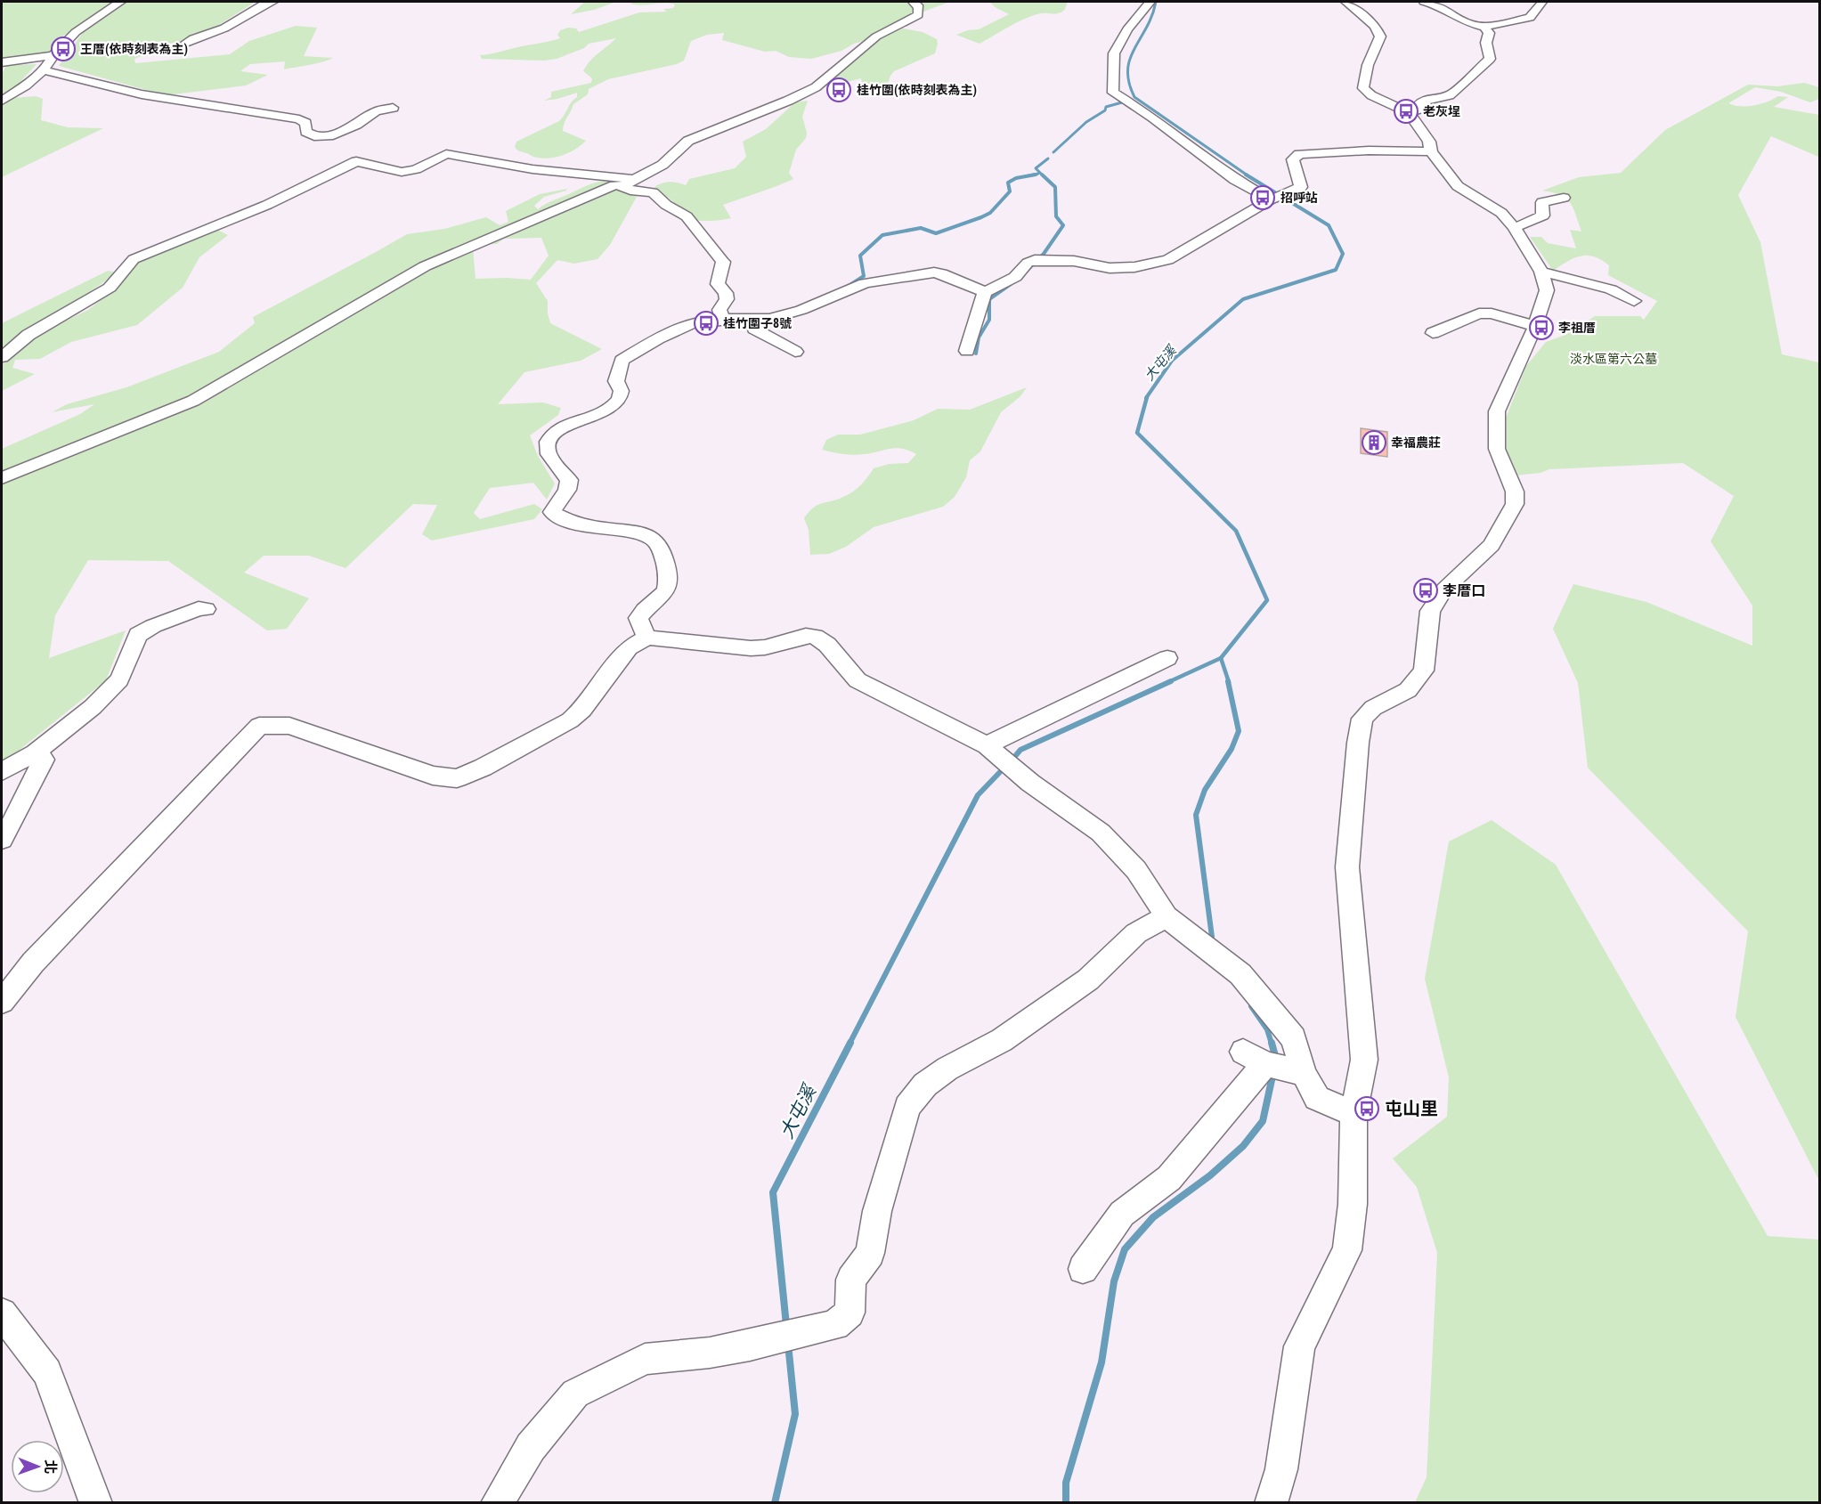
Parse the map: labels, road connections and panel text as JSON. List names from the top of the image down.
{
  "water": ["大屯溪"],
  "parks": ["淡水區第六公墓"],
  "places": {
    "bus stop": [
      "王厝(依時刻表為主)",
      "桂竹圍(依時刻表為主)",
      "老灰埕",
      "招呼站",
      "桂竹圍子8號",
      "李祖厝",
      "李厝口",
      "屯山里"
    ],
    "building": ["幸福農莊"]
  },
  "north": "right"
}
